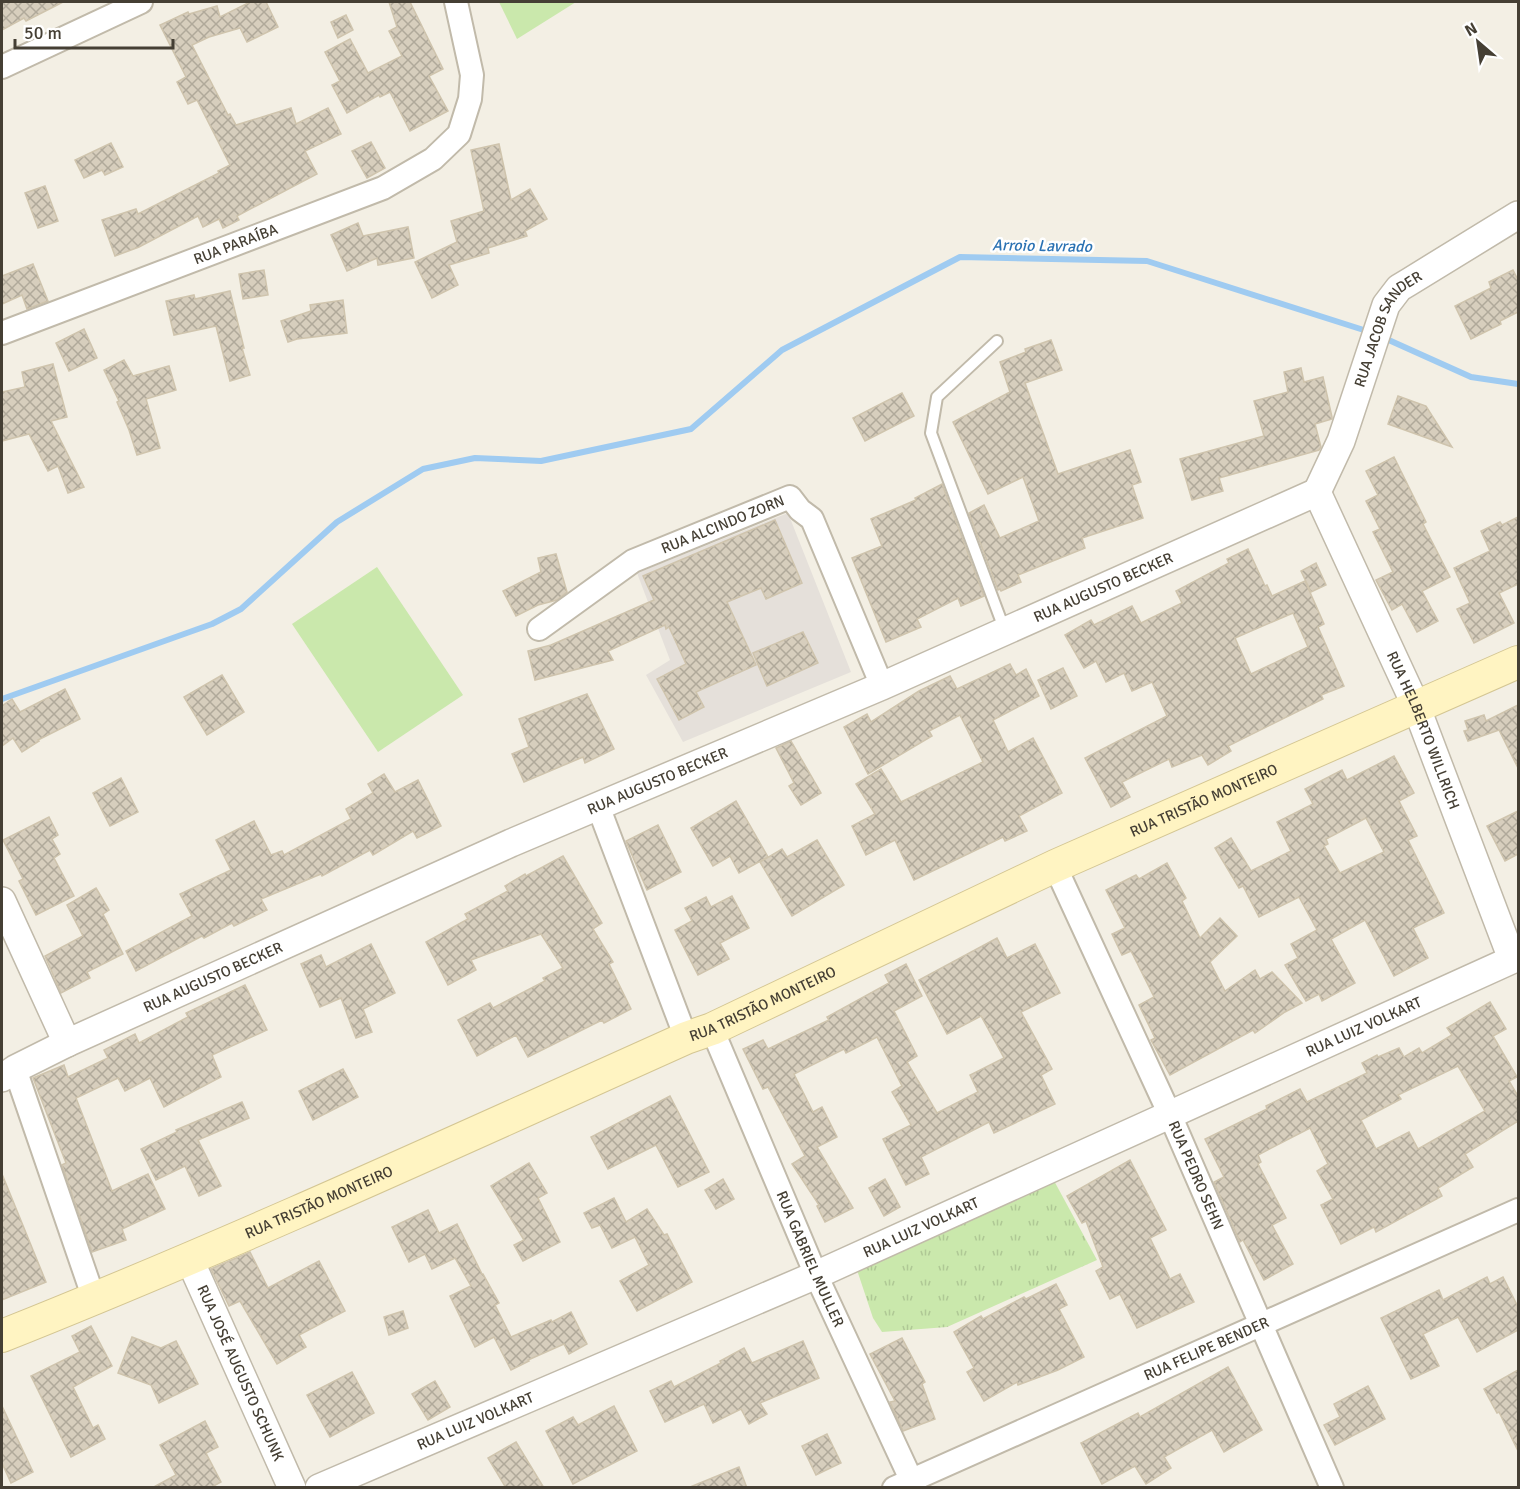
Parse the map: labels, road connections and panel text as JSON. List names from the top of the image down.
{
  "streets": {
    "main road": ["RUA TRISTÃO MONTEIRO"],
    "street": [
      "RUA PARAÍBA",
      "RUA JACOB SANDER",
      "RUA ALCINDO ZORN",
      "RUA AUGUSTO BECKER",
      "RUA HELBERTO WILLRICH",
      "RUA LUIZ VOLKART",
      "RUA PEDRO SEHN",
      "RUA GABRIEL MULLER",
      "RUA FELIPE BENDER",
      "RUA JOSÉ AUGUSTO SCHUNK"
    ]
  },
  "crossings": [
    ["RUA JACOB SANDER", "RUA AUGUSTO BECKER"],
    ["RUA JACOB SANDER", "RUA HELBERTO WILLRICH"],
    ["RUA ALCINDO ZORN", "RUA AUGUSTO BECKER"],
    ["RUA AUGUSTO BECKER", "RUA HELBERTO WILLRICH"],
    ["RUA AUGUSTO BECKER", "RUA GABRIEL MULLER"],
    ["RUA HELBERTO WILLRICH", "RUA TRISTÃO MONTEIRO"],
    ["RUA HELBERTO WILLRICH", "RUA LUIZ VOLKART"],
    ["RUA TRISTÃO MONTEIRO", "RUA PEDRO SEHN"],
    ["RUA TRISTÃO MONTEIRO", "RUA GABRIEL MULLER"],
    ["RUA TRISTÃO MONTEIRO", "RUA JOSÉ AUGUSTO SCHUNK"],
    ["RUA LUIZ VOLKART", "RUA PEDRO SEHN"],
    ["RUA LUIZ VOLKART", "RUA GABRIEL MULLER"],
    ["RUA PEDRO SEHN", "RUA FELIPE BENDER"],
    ["RUA GABRIEL MULLER", "RUA FELIPE BENDER"]
  ],
  "water": ["Arroio Lavrado"],
  "scale_bar": "50 m",
  "north": "top left"
}
